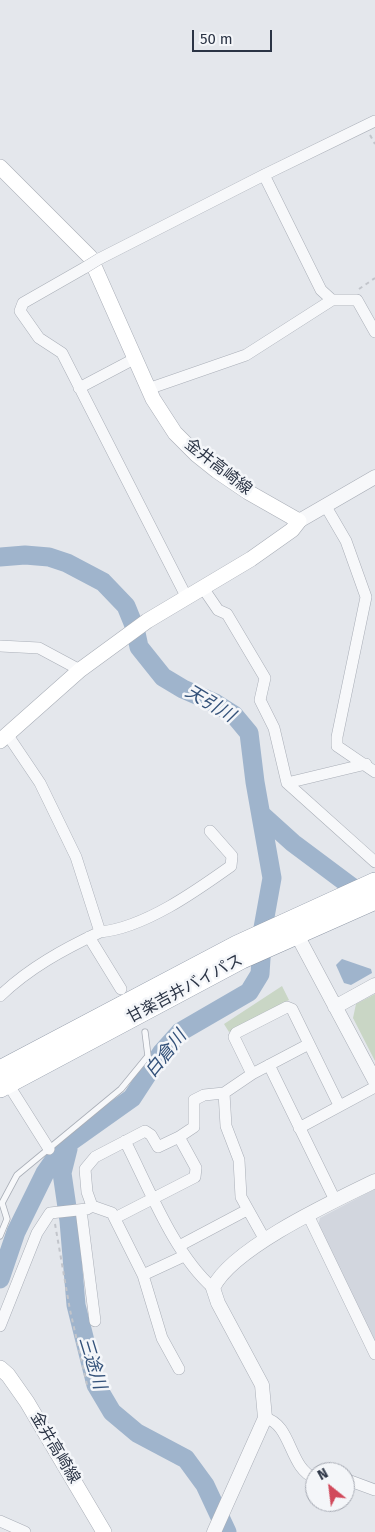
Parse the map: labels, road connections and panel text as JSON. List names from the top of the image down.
{
  "streets": {
    "highway": ["甘楽吉井バイパス"],
    "main road": ["金井高崎線"]
  },
  "water": ["天引川", "白倉川", "三途川"],
  "scale_bar": "50 m",
  "north": "top left"
}
